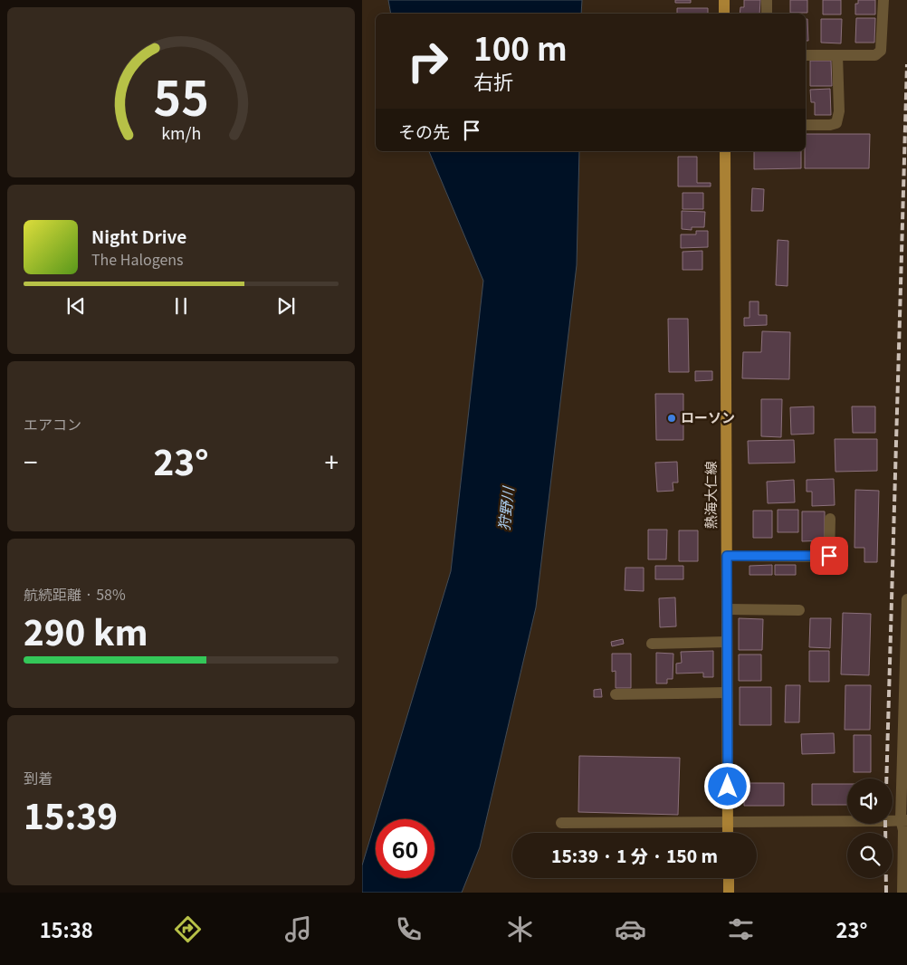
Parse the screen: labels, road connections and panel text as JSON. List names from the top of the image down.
{
  "streets": {
    "main road": ["熱海大仁線"]
  },
  "water": ["狩野川"],
  "places": ["ローソン"],
  "page": {
    "turn": ["100 m", "右折"],
    "then": "その先",
    "song": ["Night Drive", "The Halogens"],
    "tile": [
      "エアコン",
      ["航続距離 · 58%", "290 km"],
      ["到着", "15:39"]
    ],
    "heat": ["−", "23°", "+"],
    "limit": "60",
    "trip": "15:39 · 1 分 · 150 m",
    "tabs": ["15:38", "23°"],
    "gauge": ["55", "km/h"]
  }
}
